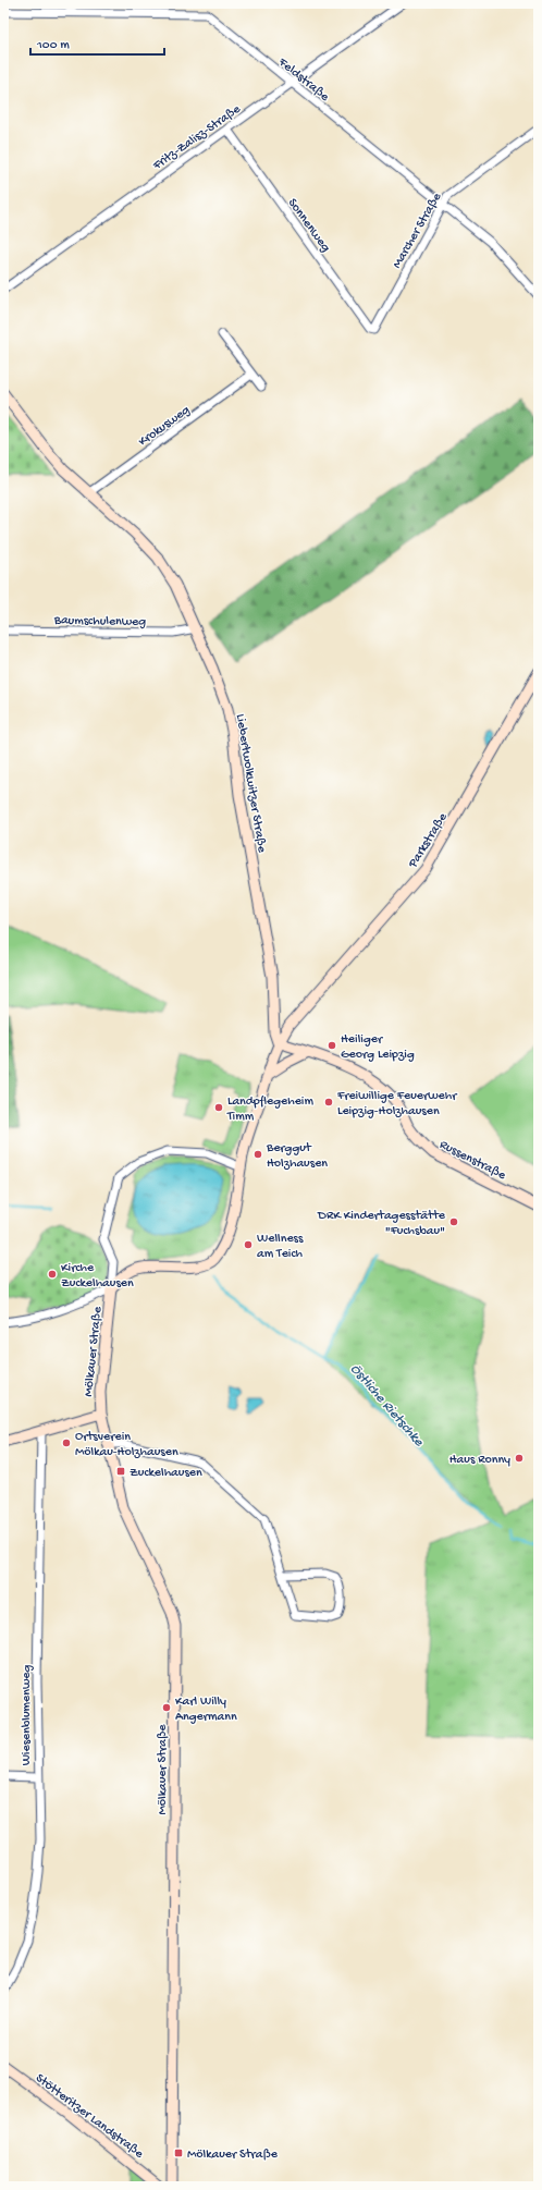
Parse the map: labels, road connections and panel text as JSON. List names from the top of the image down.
{
  "streets": {
    "street": [
      "Feldstraße",
      "Fritz-Zalisz-Straße",
      "Sonnenweg",
      "Marcher Straße",
      "Krokusweg",
      "Baumschulenweg",
      "Liebertwolkwitzer Straße",
      "Parkstraße",
      "Russenstraße",
      "Mölkauer Straße",
      "Wiesenblumenweg",
      "Stötteritzer Landstraße"
    ]
  },
  "crossings": [
    ["Feldstraße", "Fritz-Zalisz-Straße"],
    ["Feldstraße", "Marcher Straße"],
    ["Fritz-Zalisz-Straße", "Sonnenweg"],
    ["Sonnenweg", "Marcher Straße"],
    ["Krokusweg", "Liebertwolkwitzer Straße"],
    ["Baumschulenweg", "Liebertwolkwitzer Straße"],
    ["Liebertwolkwitzer Straße", "Parkstraße"],
    ["Liebertwolkwitzer Straße", "Russenstraße"],
    ["Parkstraße", "Russenstraße"]
  ],
  "water": ["Östliche Rietschke"],
  "places": {
    "other": [
      "Heiliger Georg Leipzig",
      "Freiwillige Feuerwehr Leipzig-Holzhausen",
      "Landpflegeheim Timm",
      "Berggut Holzhausen",
      "DRK Kindertagesstätte \"Fuchsbau\"",
      "Wellness am Teich",
      "Kirche Zuckelhausen",
      "Ortsverein Mölkau-Holzhausen",
      "Haus Ronny",
      "Karl Willy Angermann"
    ],
    "transit": ["Zuckelhausen", "Mölkauer Straße"]
  },
  "scale_bar": "100 m"
}
